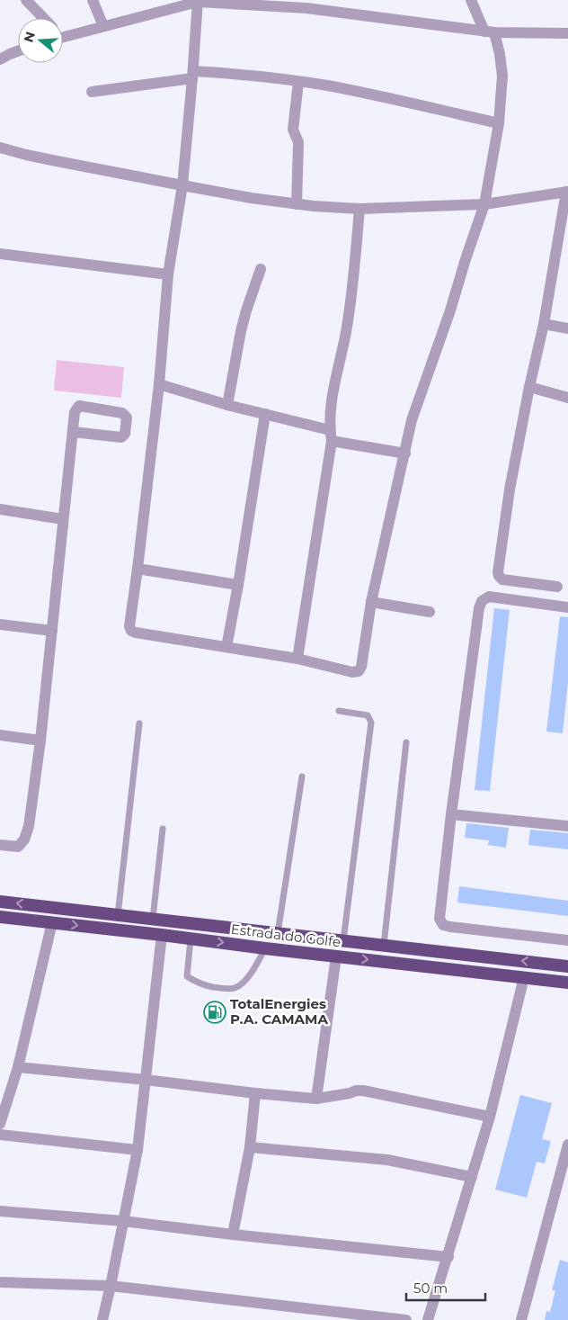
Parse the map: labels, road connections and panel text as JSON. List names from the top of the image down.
{
  "streets": {
    "highway": ["Estrada do Golfe"]
  },
  "places": {
    "fuel station": ["TotalEnergies P.A. CAMAMA"]
  },
  "scale_bar": "50 m",
  "north": "left"
}
